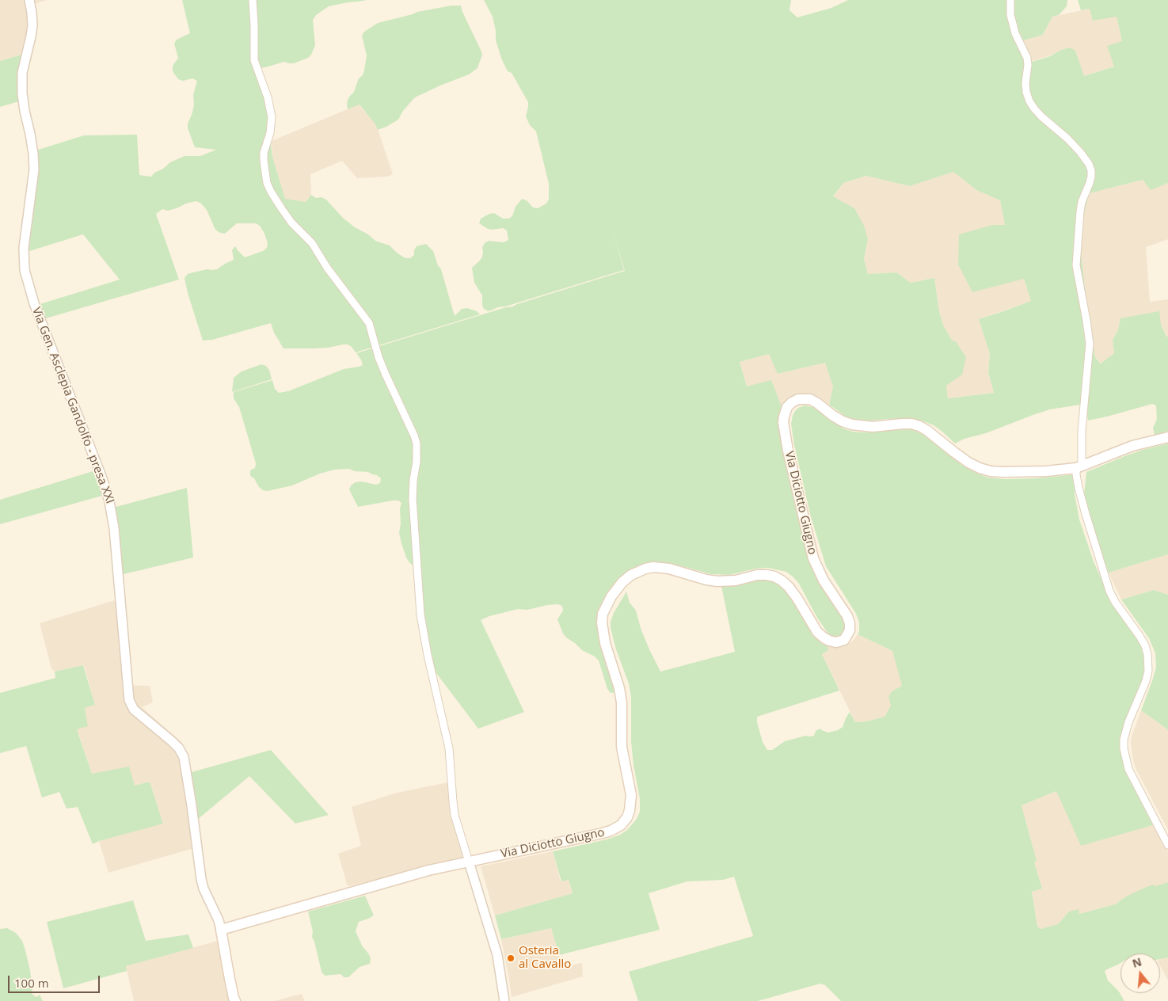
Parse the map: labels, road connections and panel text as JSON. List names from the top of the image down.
{
  "streets": {
    "main road": ["Via Diciotto Giugno"],
    "street": ["Via Gen. Asclepia Gandolfo - presa XXI"]
  },
  "crossings": [
    ["Via Gen. Asclepia Gandolfo - presa XXI", "Via Diciotto Giugno"]
  ],
  "places": ["Osteria al Cavallo"],
  "scale_bar": "100 m",
  "north": "top"
}
